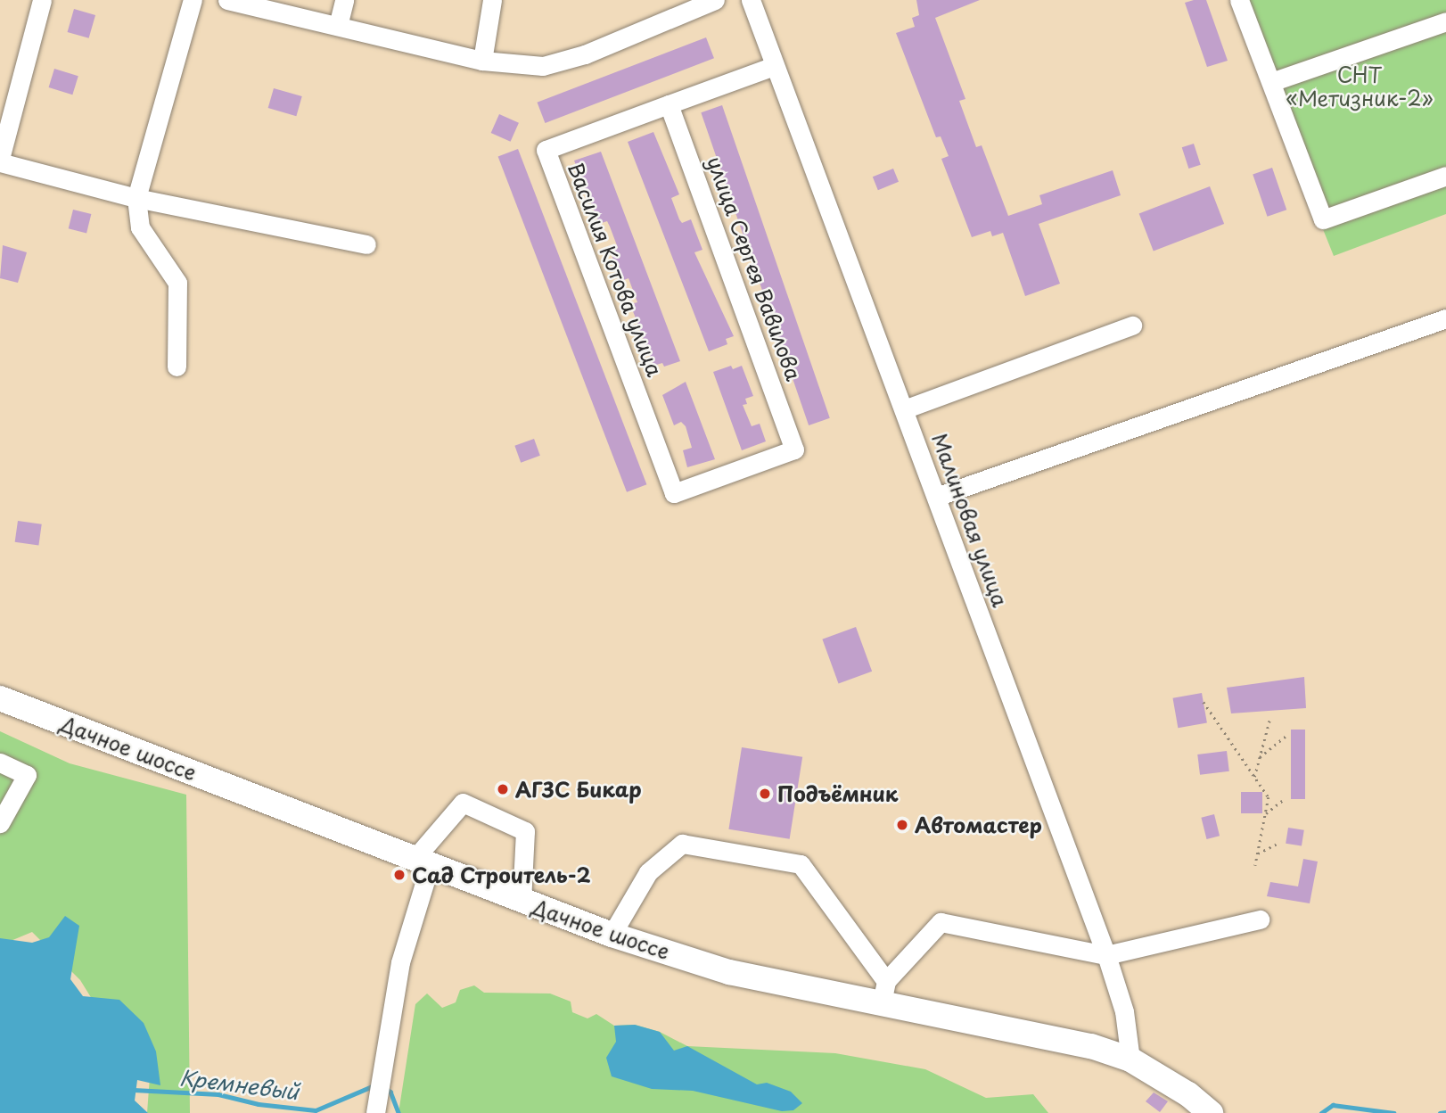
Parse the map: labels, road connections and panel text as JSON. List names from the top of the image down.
{
  "streets": {
    "main road": ["Дачное шоссе"],
    "street": ["улица Сергея Вавилова", "Василия Котова улица", "Малиновая улица"]
  },
  "crossings": [
    ["улица Сергея Вавилова", "Василия Котова улица"],
    ["Василия Котова улица", "Малиновая улица"],
    ["Малиновая улица", "Дачное шоссе"]
  ],
  "water": ["Кремневый"],
  "parks": ["СНТ «Метизник-2»"],
  "places": [
    "АГЗС Бикар",
    "Подъёмник",
    "Автомастер",
    "Сад Строитель-2"
  ]
}
